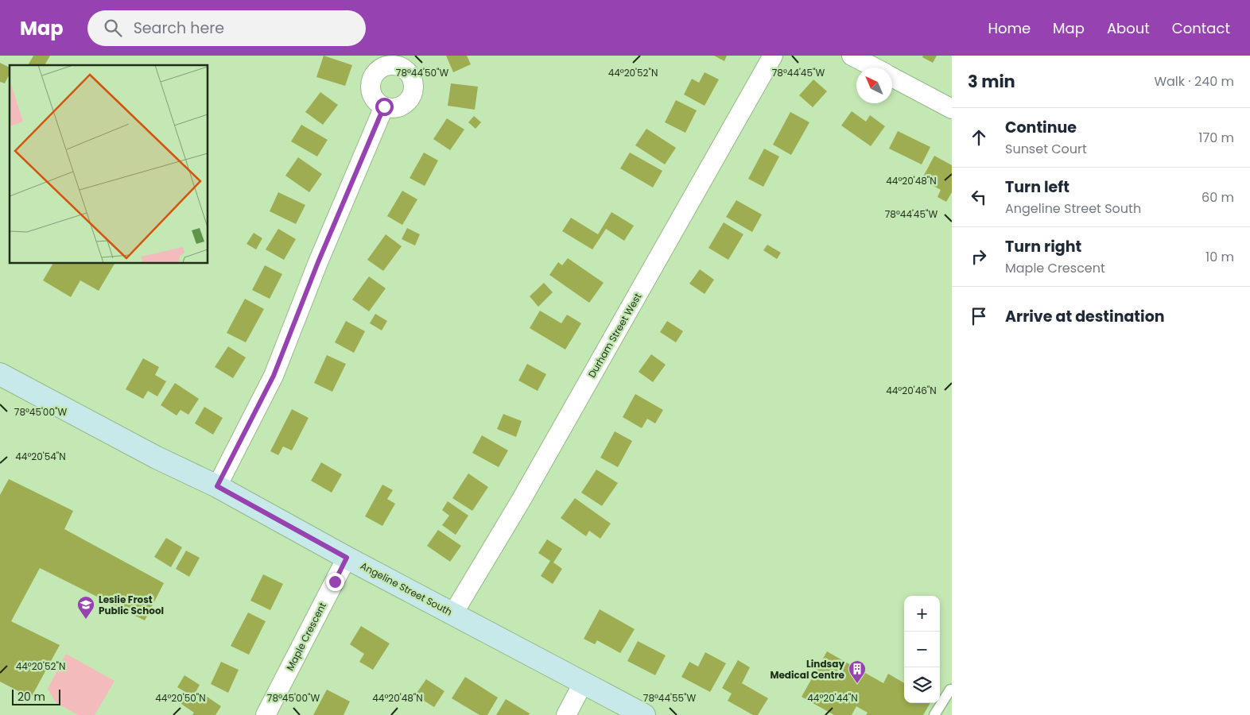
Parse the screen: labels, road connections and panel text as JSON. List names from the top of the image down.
{
  "streets": {
    "main road": ["Angeline Street South"],
    "street": ["Durham Street West", "Maple Crescent"]
  },
  "crossings": [
    ["Durham Street West", "Angeline Street South"],
    ["Angeline Street South", "Maple Crescent"]
  ],
  "places": {
    "school or university": ["Leslie Frost Public School"],
    "building": ["Lindsay Medical Centre"]
  },
  "scale_bar": "20 m",
  "north": "top left",
  "page": {
    "header": "Map",
    "search": "Search here",
    "nav": [
      "Home",
      "Map",
      "About",
      "Contact"
    ],
    "heading": ["3 min", "Walk · 240 m"],
    "list": [
      ["Continue", "Sunset Court", "170 m"],
      ["Turn left", "Angeline Street South", "60 m"],
      ["Turn right", "Maple Crescent", "10 m"],
      "Arrive at destination"
    ],
    "map_buttons": ["+", "−"],
    "scale": "20 m"
  },
  "coordinates": [
    "44°20'52\"N",
    "78°44'50\"W",
    "78°44'45\"W",
    "44°20'48\"N",
    "44°20'46\"N",
    "78°45'00\"W",
    "44°20'54\"N",
    "78°44'55\"W",
    "44°20'50\"N",
    "44°20'44\"N"
  ]
}
